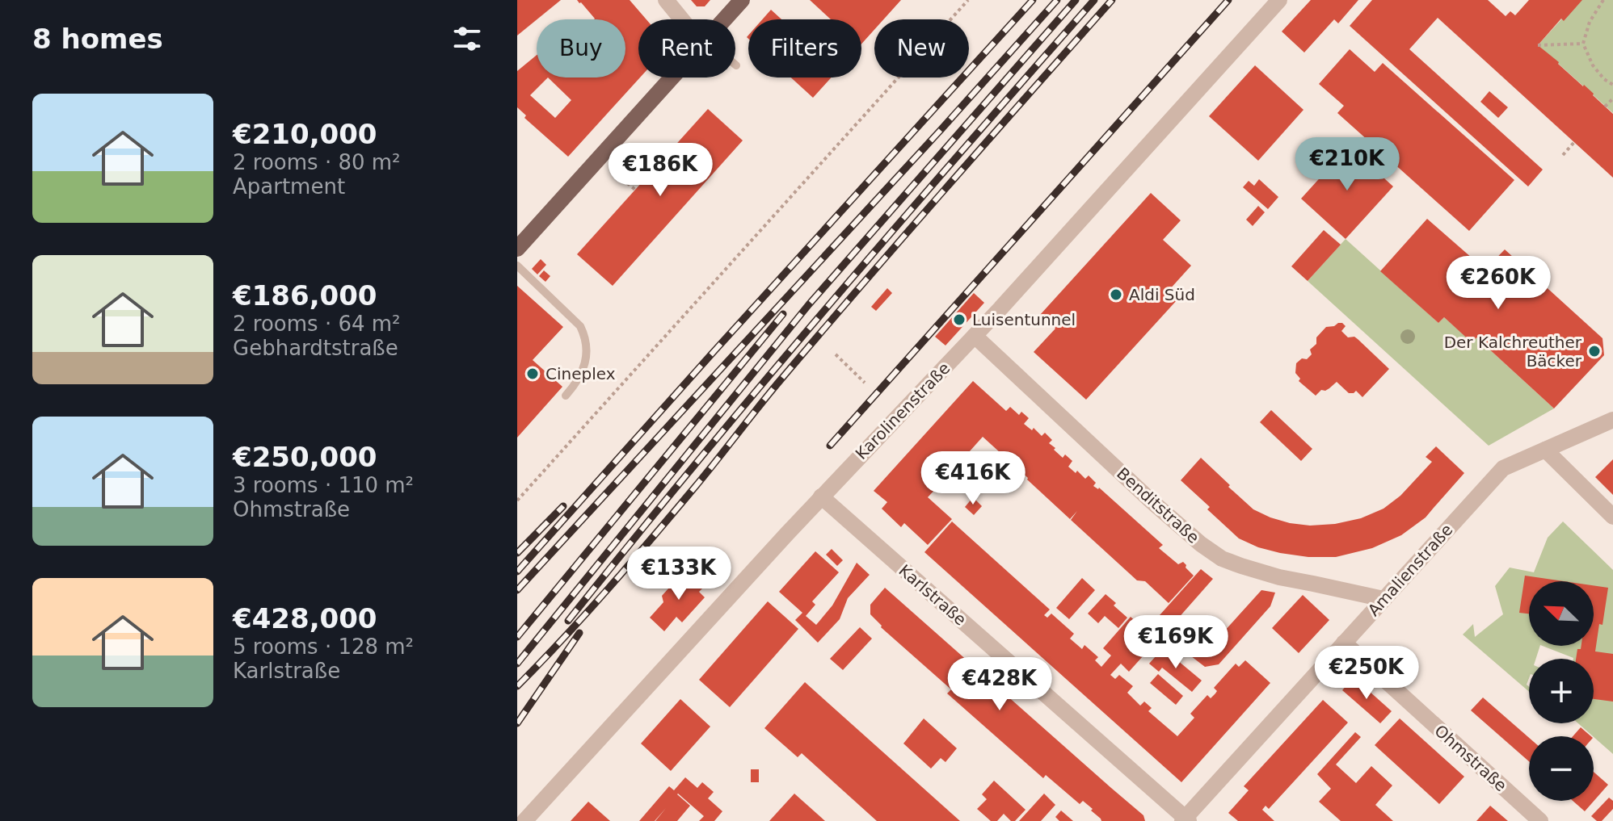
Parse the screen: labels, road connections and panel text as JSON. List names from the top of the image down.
{
  "streets": {
    "street": [
      "Karolinenstraße",
      "Benditstraße",
      "Amalienstraße",
      "Karlstraße",
      "Ohmstraße"
    ]
  },
  "crossings": [
    ["Karolinenstraße", "Benditstraße"],
    ["Karolinenstraße", "Karlstraße"],
    ["Benditstraße", "Amalienstraße"],
    ["Amalienstraße", "Karlstraße"],
    ["Amalienstraße", "Ohmstraße"]
  ],
  "places": [
    "Aldi Süd",
    "Luisentunnel",
    "Der Kalchreuther Bäcker",
    "Cineplex"
  ],
  "north": "top left",
  "page": {
    "heading": "8 homes",
    "chip": [
      "Buy",
      "Rent",
      "Filters",
      "New"
    ],
    "list": [
      {
        "name": "€210,000",
        "note": "2 rooms · 80 m² · Apartment"
      },
      {
        "name": "€186,000",
        "note": "2 rooms · 64 m² · Gebhardtstraße"
      },
      {
        "name": "€250,000",
        "note": "3 rooms · 110 m² · Ohmstraße"
      },
      {
        "name": "€428,000",
        "note": "5 rooms · 128 m² · Karlstraße"
      }
    ],
    "price": [
      "€210K",
      "€186K",
      "€260K",
      "€416K",
      "€133K",
      "€169K",
      "€250K",
      "€428K"
    ],
    "map_buttons": ["+", "−"]
  }
}
